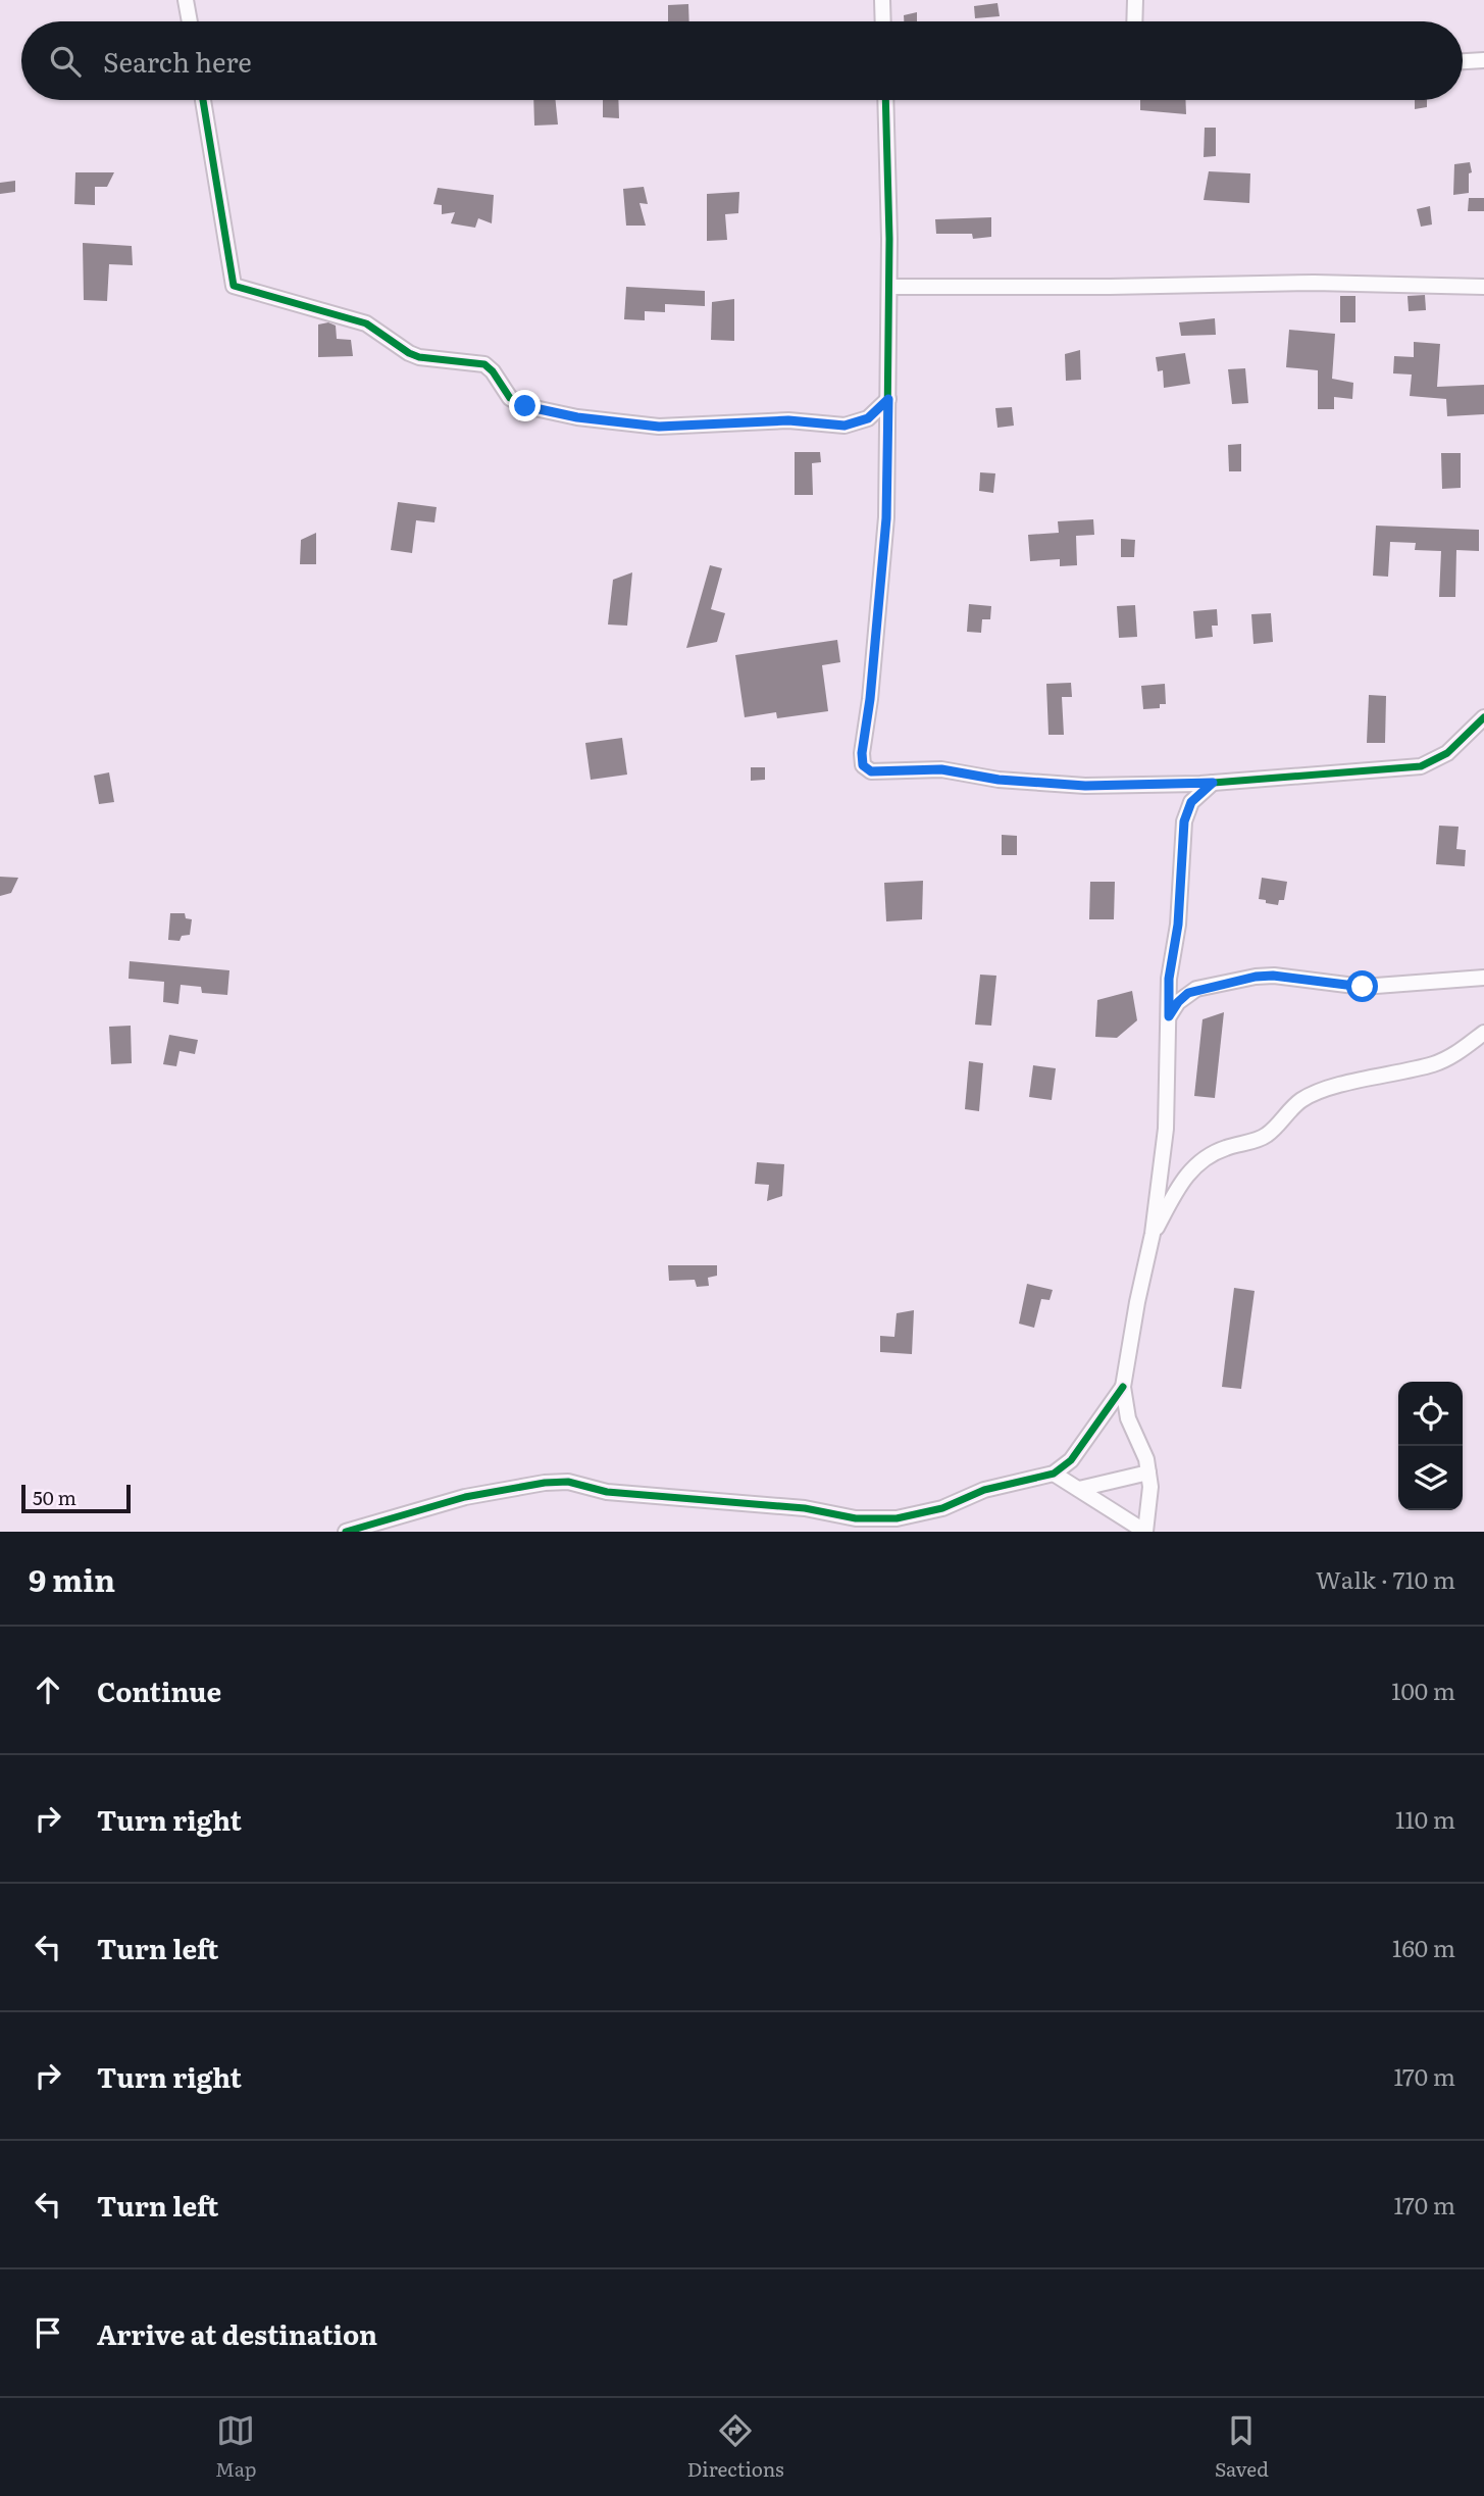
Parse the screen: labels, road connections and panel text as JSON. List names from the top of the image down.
{
  "scale_bar": "50 m",
  "page": {
    "search": "Search here",
    "scale": "50 m",
    "heading": ["9 min", "Walk · 710 m"],
    "list": [
      ["Continue", "100 m"],
      ["Turn right", "110 m"],
      ["Turn left", "160 m"],
      ["Turn right", "170 m"],
      ["Turn left", "170 m"],
      "Arrive at destination"
    ],
    "nav": ["Map", "Directions", "Saved"]
  }
}
